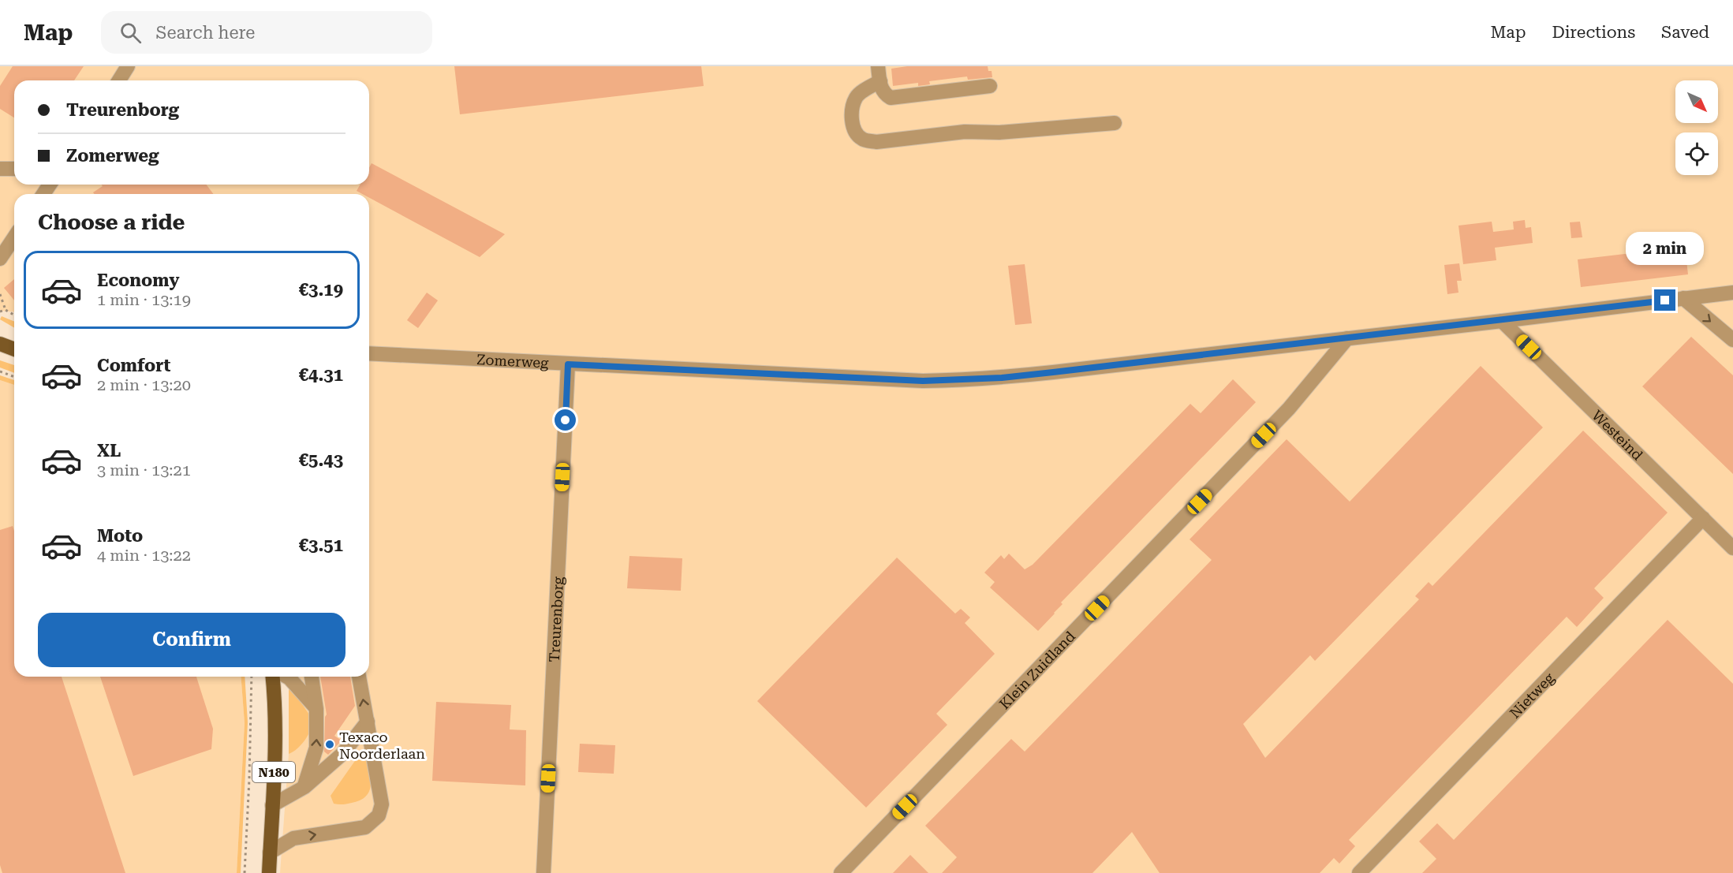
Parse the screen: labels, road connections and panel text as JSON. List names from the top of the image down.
{
  "streets": {
    "main road": ["N180"],
    "street": [
      "Zomerweg",
      "Westeind",
      "Treurenborg",
      "Klein Zuidland",
      "Nietweg"
    ]
  },
  "crossings": [
    ["Zomerweg", "Westeind"],
    ["Zomerweg", "Treurenborg"],
    ["Zomerweg", "Klein Zuidland"],
    ["Westeind", "Nietweg"]
  ],
  "places": ["Texaco Noorderlaan"],
  "north": "bottom right",
  "page": {
    "header": "Map",
    "search": "Search here",
    "nav": ["Map", "Directions", "Saved"],
    "banner": ["Treurenborg", "Zomerweg"],
    "heading": "Choose a ride",
    "bubble": "2 min",
    "list": [
      {
        "name": "Economy",
        "note": "1 min · 13:19",
        "value": "€3.19"
      },
      {
        "name": "Comfort",
        "note": "2 min · 13:20",
        "value": "€4.31"
      },
      {
        "name": "XL",
        "note": "3 min · 13:21",
        "value": "€5.43"
      },
      {
        "name": "Moto",
        "note": "4 min · 13:22",
        "value": "€3.51"
      }
    ],
    "buttons": "Confirm"
  }
}
